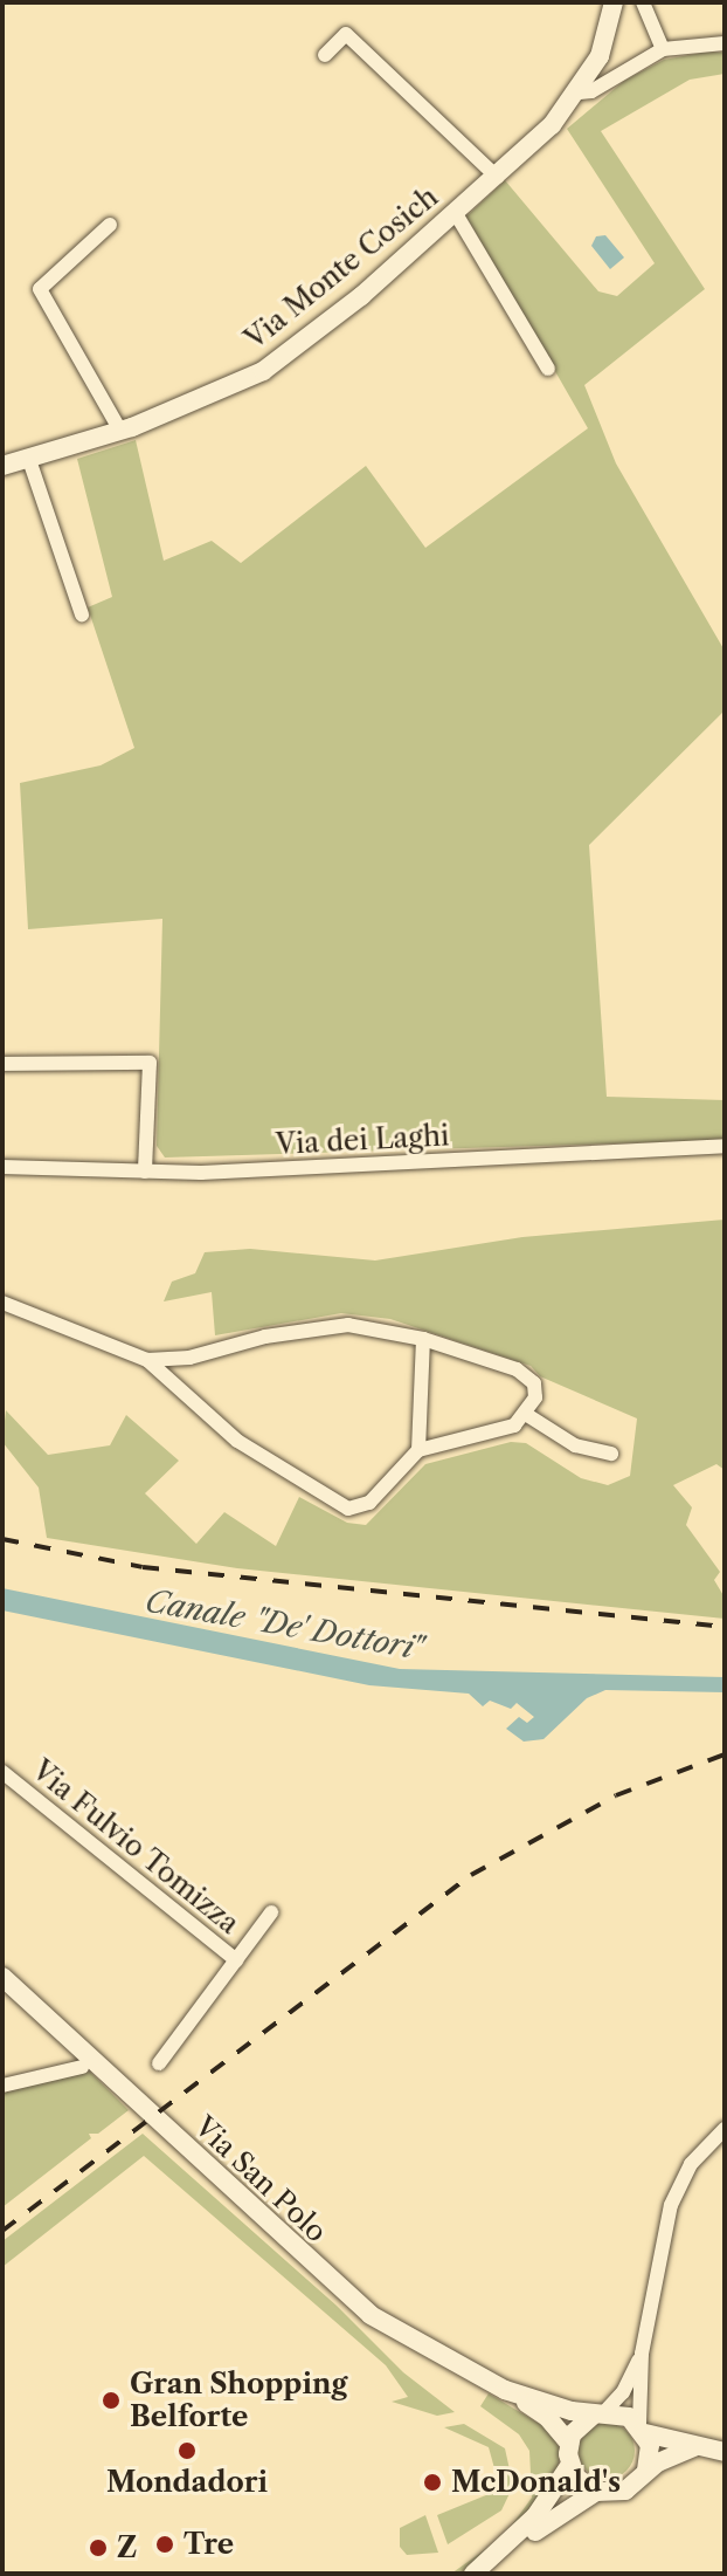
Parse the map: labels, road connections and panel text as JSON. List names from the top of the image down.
{
  "streets": {
    "main road": ["Via Monte Cosich", "Via San Polo"],
    "street": ["Via dei Laghi", "Via Fulvio Tomizza"]
  },
  "water": ["Canale \"De' Dottori\""],
  "places": [
    "Gran Shopping Belforte",
    "Mondadori",
    "McDonald's",
    "Tre",
    "Z"
  ]
}
